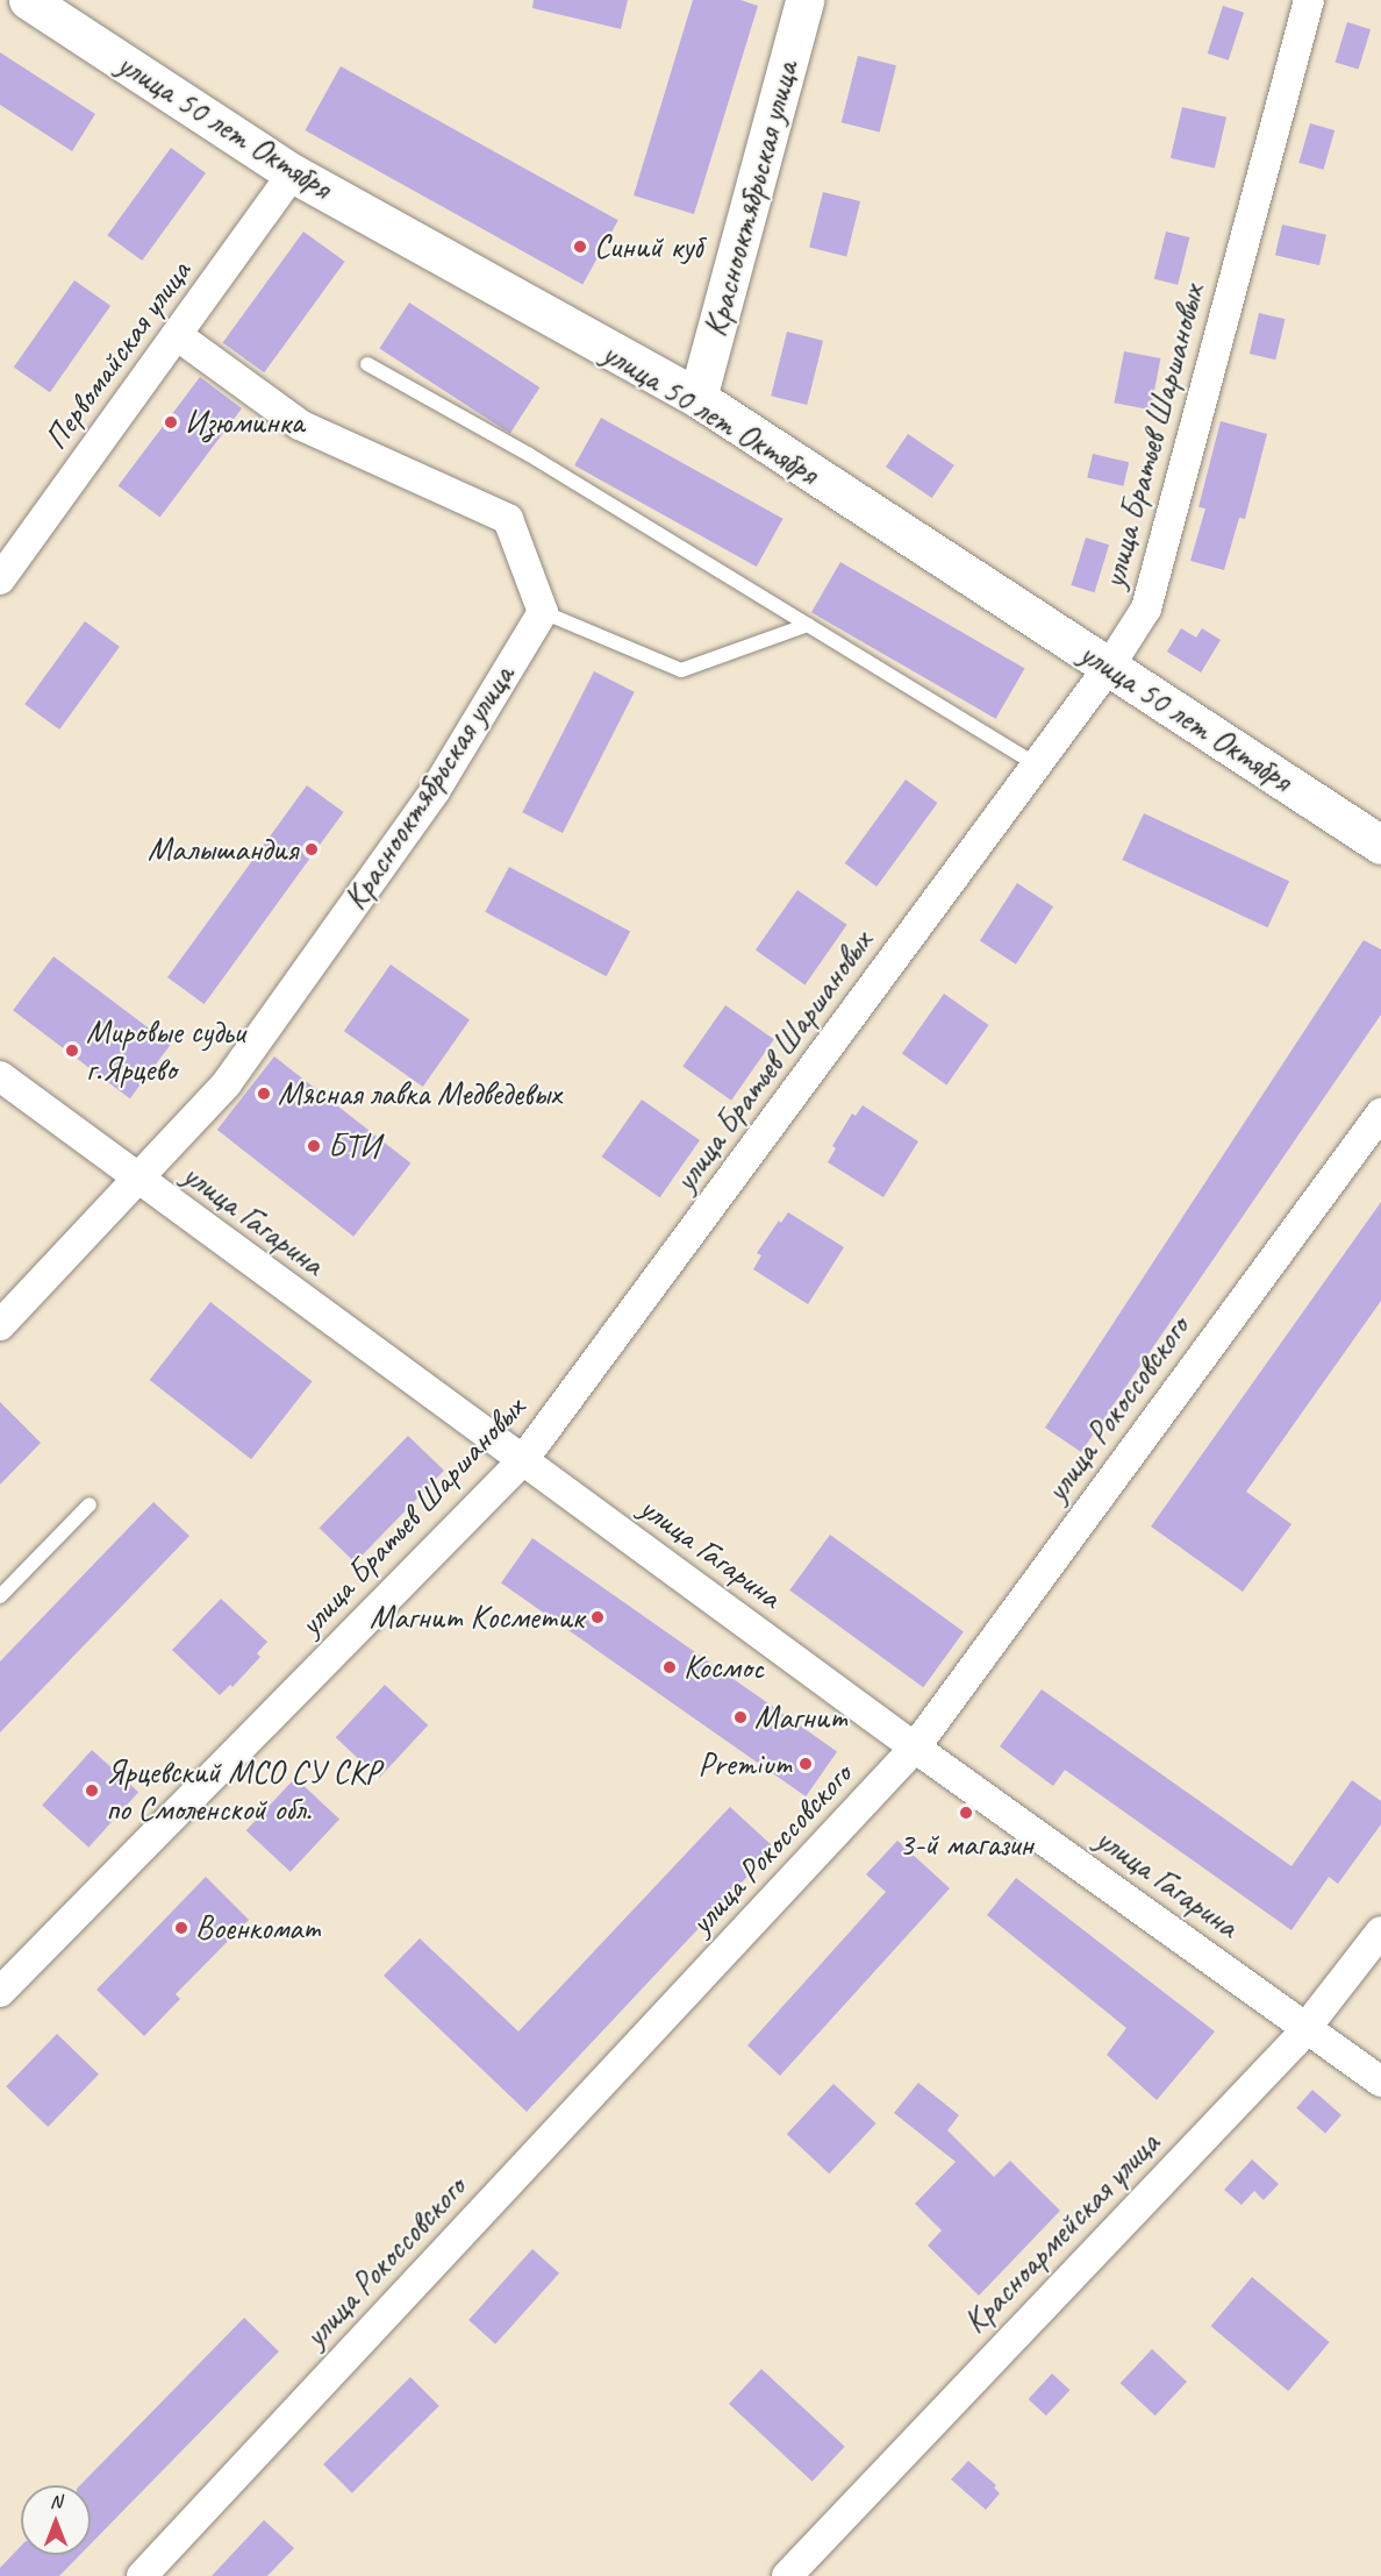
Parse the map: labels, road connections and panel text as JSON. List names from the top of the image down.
{
  "streets": {
    "street": [
      "улица 50 лет Октября",
      "Краснооктябрьская улица",
      "Первомайская улица",
      "улица Братьев Шаршановых",
      "улица Гагарина",
      "улица Рокоссовского",
      "Красноармейская улица"
    ]
  },
  "crossings": [
    ["улица 50 лет Октября", "Краснооктябрьская улица"],
    ["улица 50 лет Октября", "Первомайская улица"],
    ["улица 50 лет Октября", "улица Братьев Шаршановых"],
    ["Краснооктябрьская улица", "улица Гагарина"],
    ["улица Братьев Шаршановых", "улица Гагарина"],
    ["улица Гагарина", "улица Рокоссовского"],
    ["улица Гагарина", "Красноармейская улица"]
  ],
  "places": [
    "Синий куб",
    "Изюминка",
    "Малышандия",
    "Мировые судьи г.Ярцево",
    "Мясная лавка Медведевых",
    "БТИ",
    "Магнит Косметик",
    "Космос",
    "Магнит",
    "Premium",
    "Ярцевский МСО СУ СКР по Смоленской обл.",
    "3-й магазин",
    "Военкомат"
  ],
  "north": "top"
}
